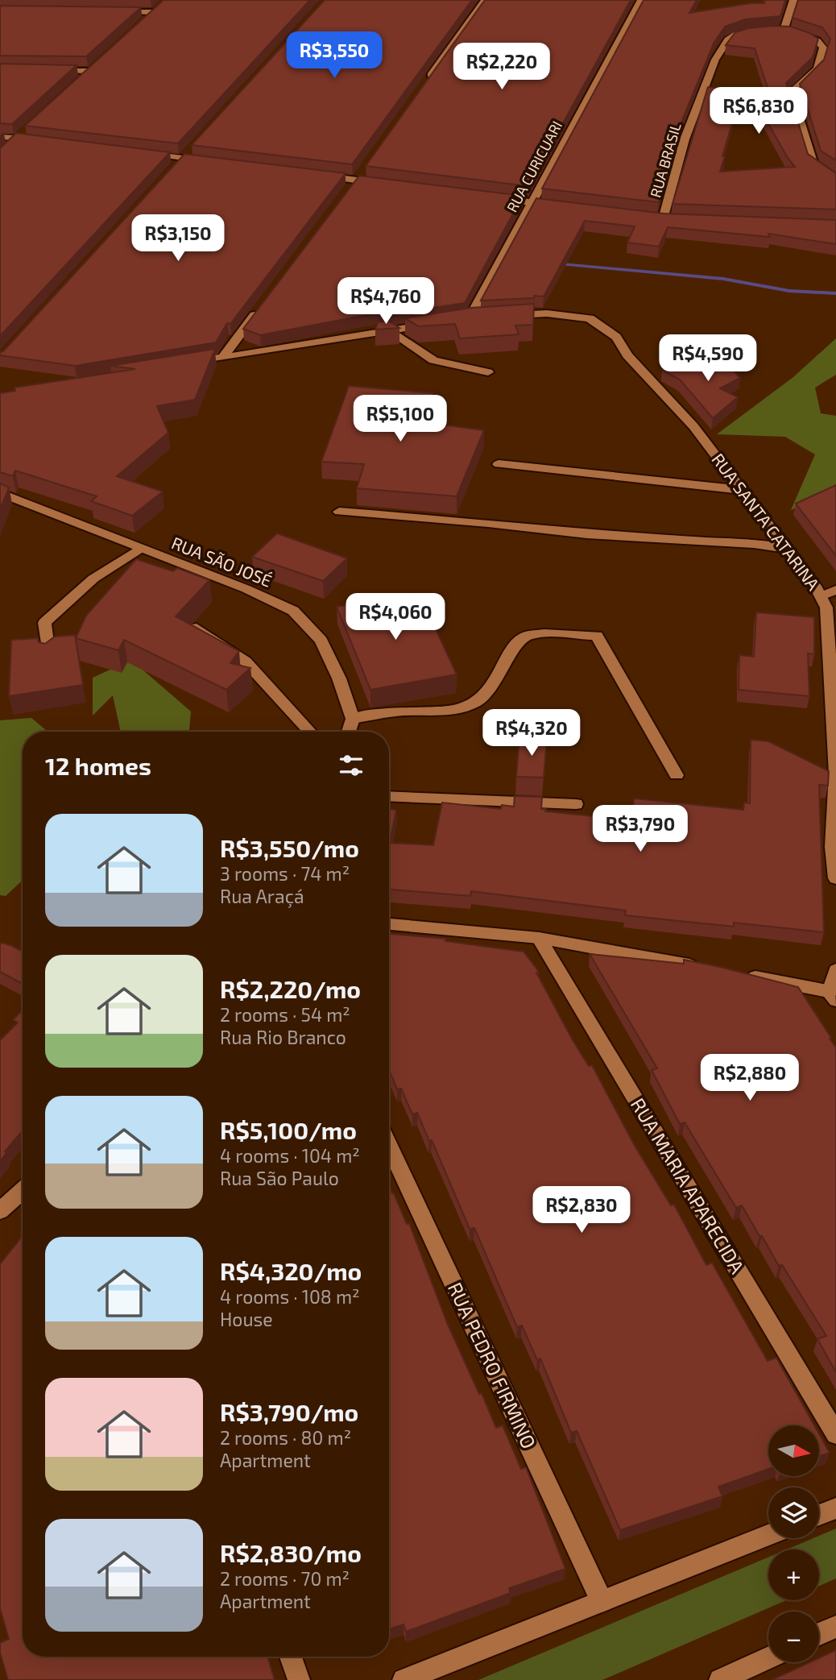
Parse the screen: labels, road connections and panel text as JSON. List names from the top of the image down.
{
  "streets": {
    "street": [
      "RUA BRASIL",
      "RUA CURICUARI",
      "RUA SANTA CATARINA",
      "RUA SÃO JOSÉ",
      "RUA MARIA APARECIDA",
      "RUA PEDRO FIRMINO"
    ]
  },
  "north": "right",
  "page": {
    "price": [
      "R$3,550",
      "R$2,220",
      "R$6,830",
      "R$3,150",
      "R$4,760",
      "R$4,590",
      "R$5,100",
      "R$4,060",
      "R$4,320",
      "R$3,790",
      "R$2,880",
      "R$2,830"
    ],
    "heading": "12 homes",
    "list": [
      {
        "name": "R$3,550/mo",
        "note": "3 rooms · 74 m² · Rua Araçá"
      },
      {
        "name": "R$2,220/mo",
        "note": "2 rooms · 54 m² · Rua Rio Branco"
      },
      {
        "name": "R$5,100/mo",
        "note": "4 rooms · 104 m² · Rua São Paulo"
      },
      {
        "name": "R$4,320/mo",
        "note": "4 rooms · 108 m² · House"
      },
      {
        "name": "R$3,790/mo",
        "note": "2 rooms · 80 m² · Apartment"
      },
      {
        "name": "R$2,830/mo",
        "note": "2 rooms · 70 m² · Apartment"
      }
    ],
    "map_buttons": ["+", "−"]
  }
}
